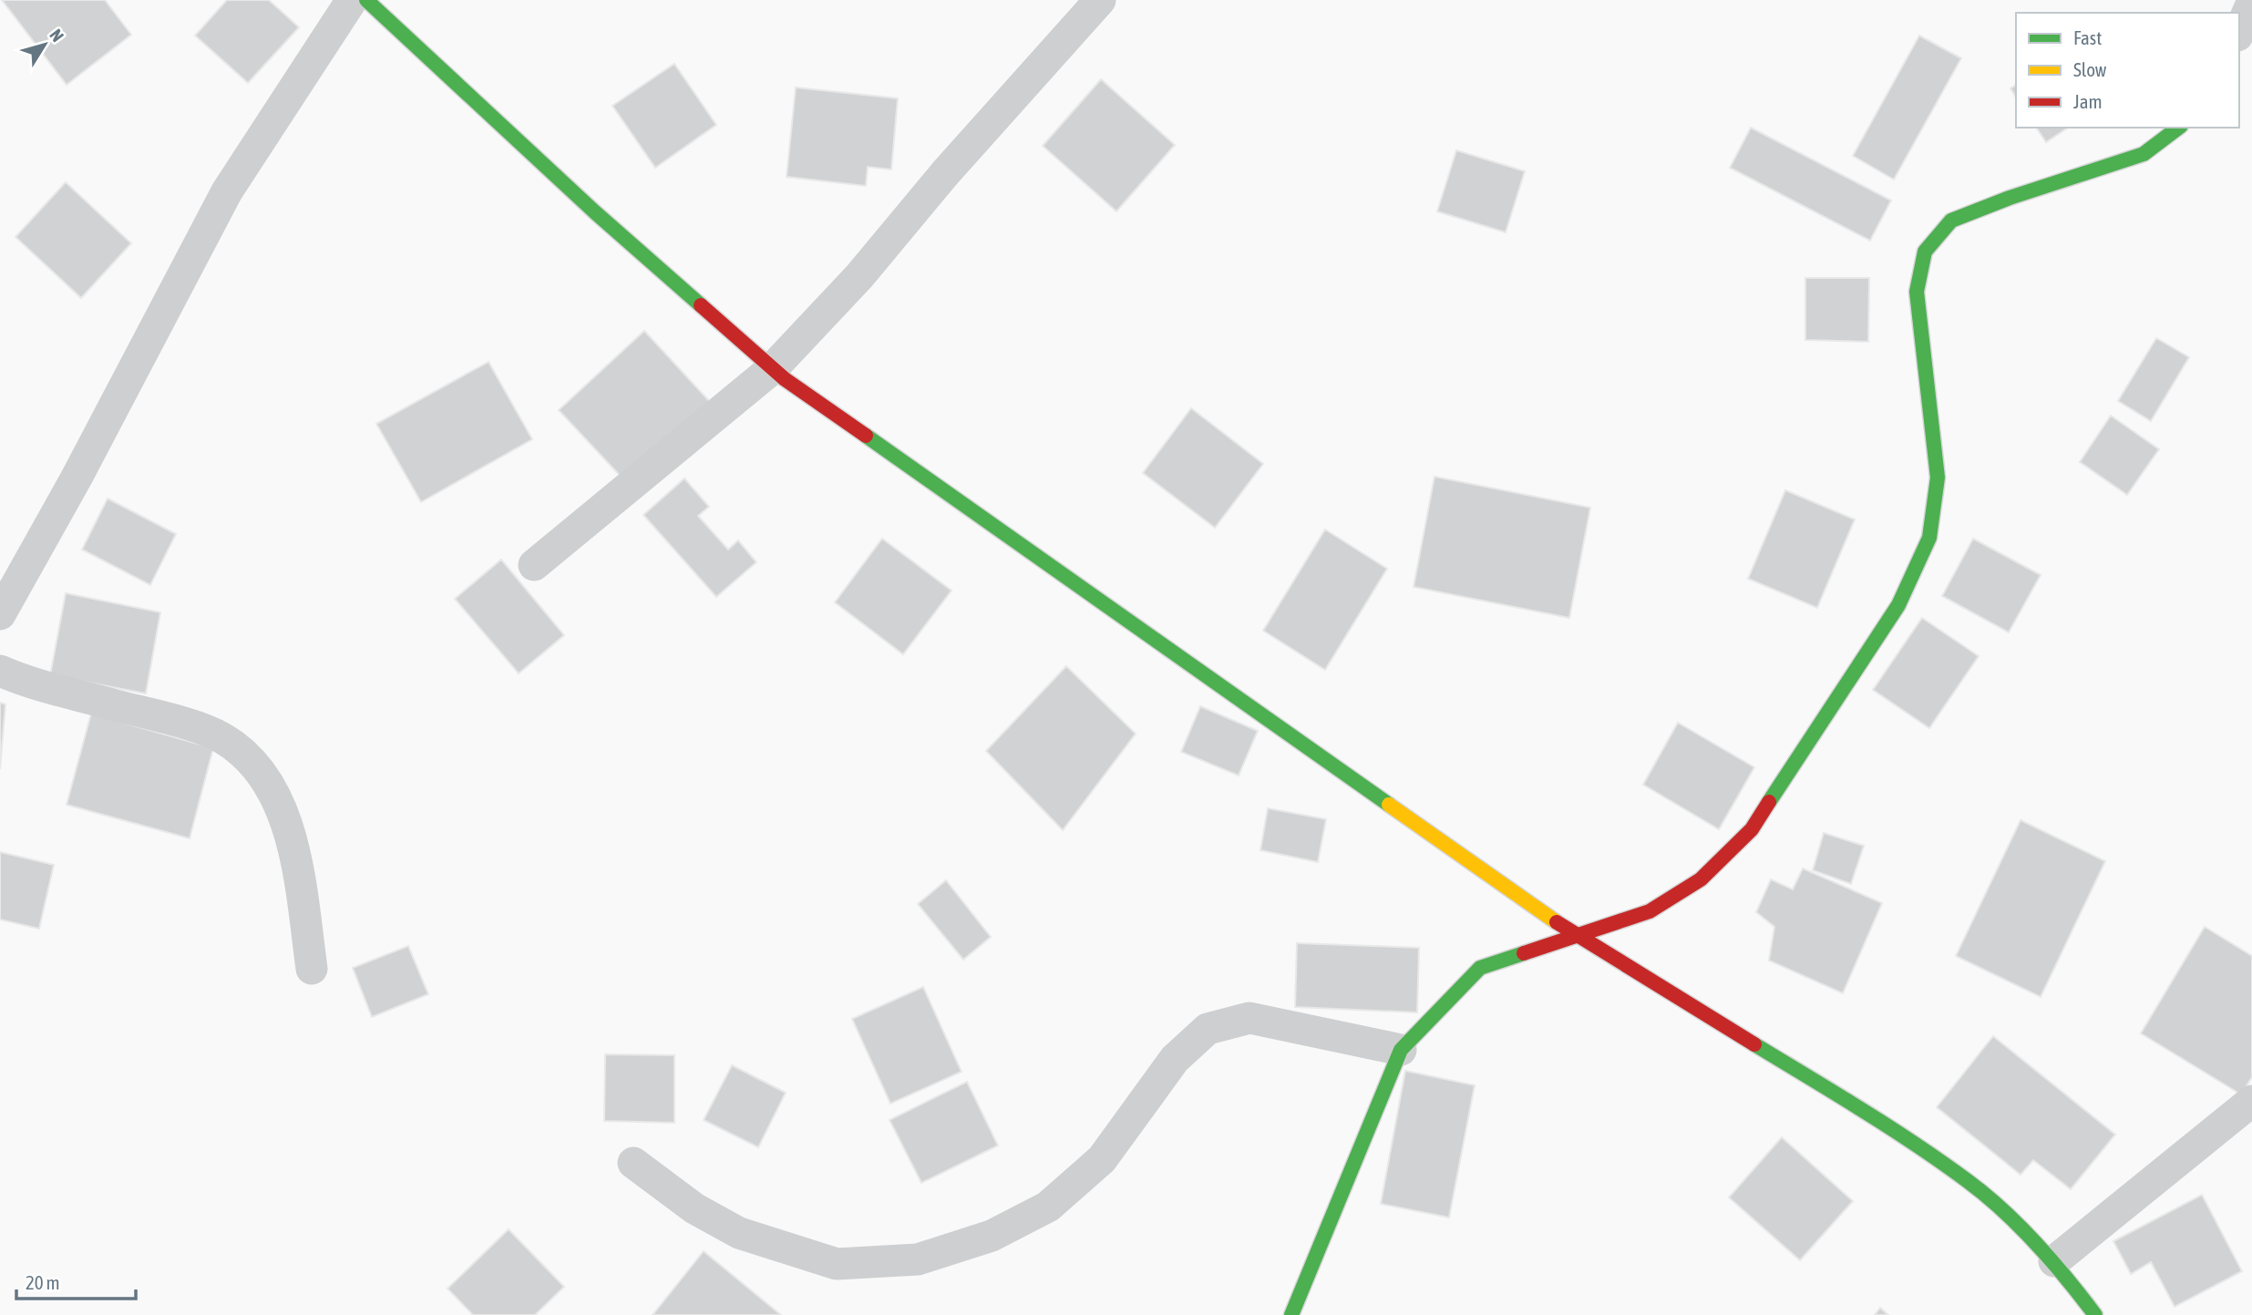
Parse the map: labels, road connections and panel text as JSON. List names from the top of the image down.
{
  "legend": ["Fast", "Slow", "Jam"],
  "scale_bar": "20 m",
  "north": "top right"
}
